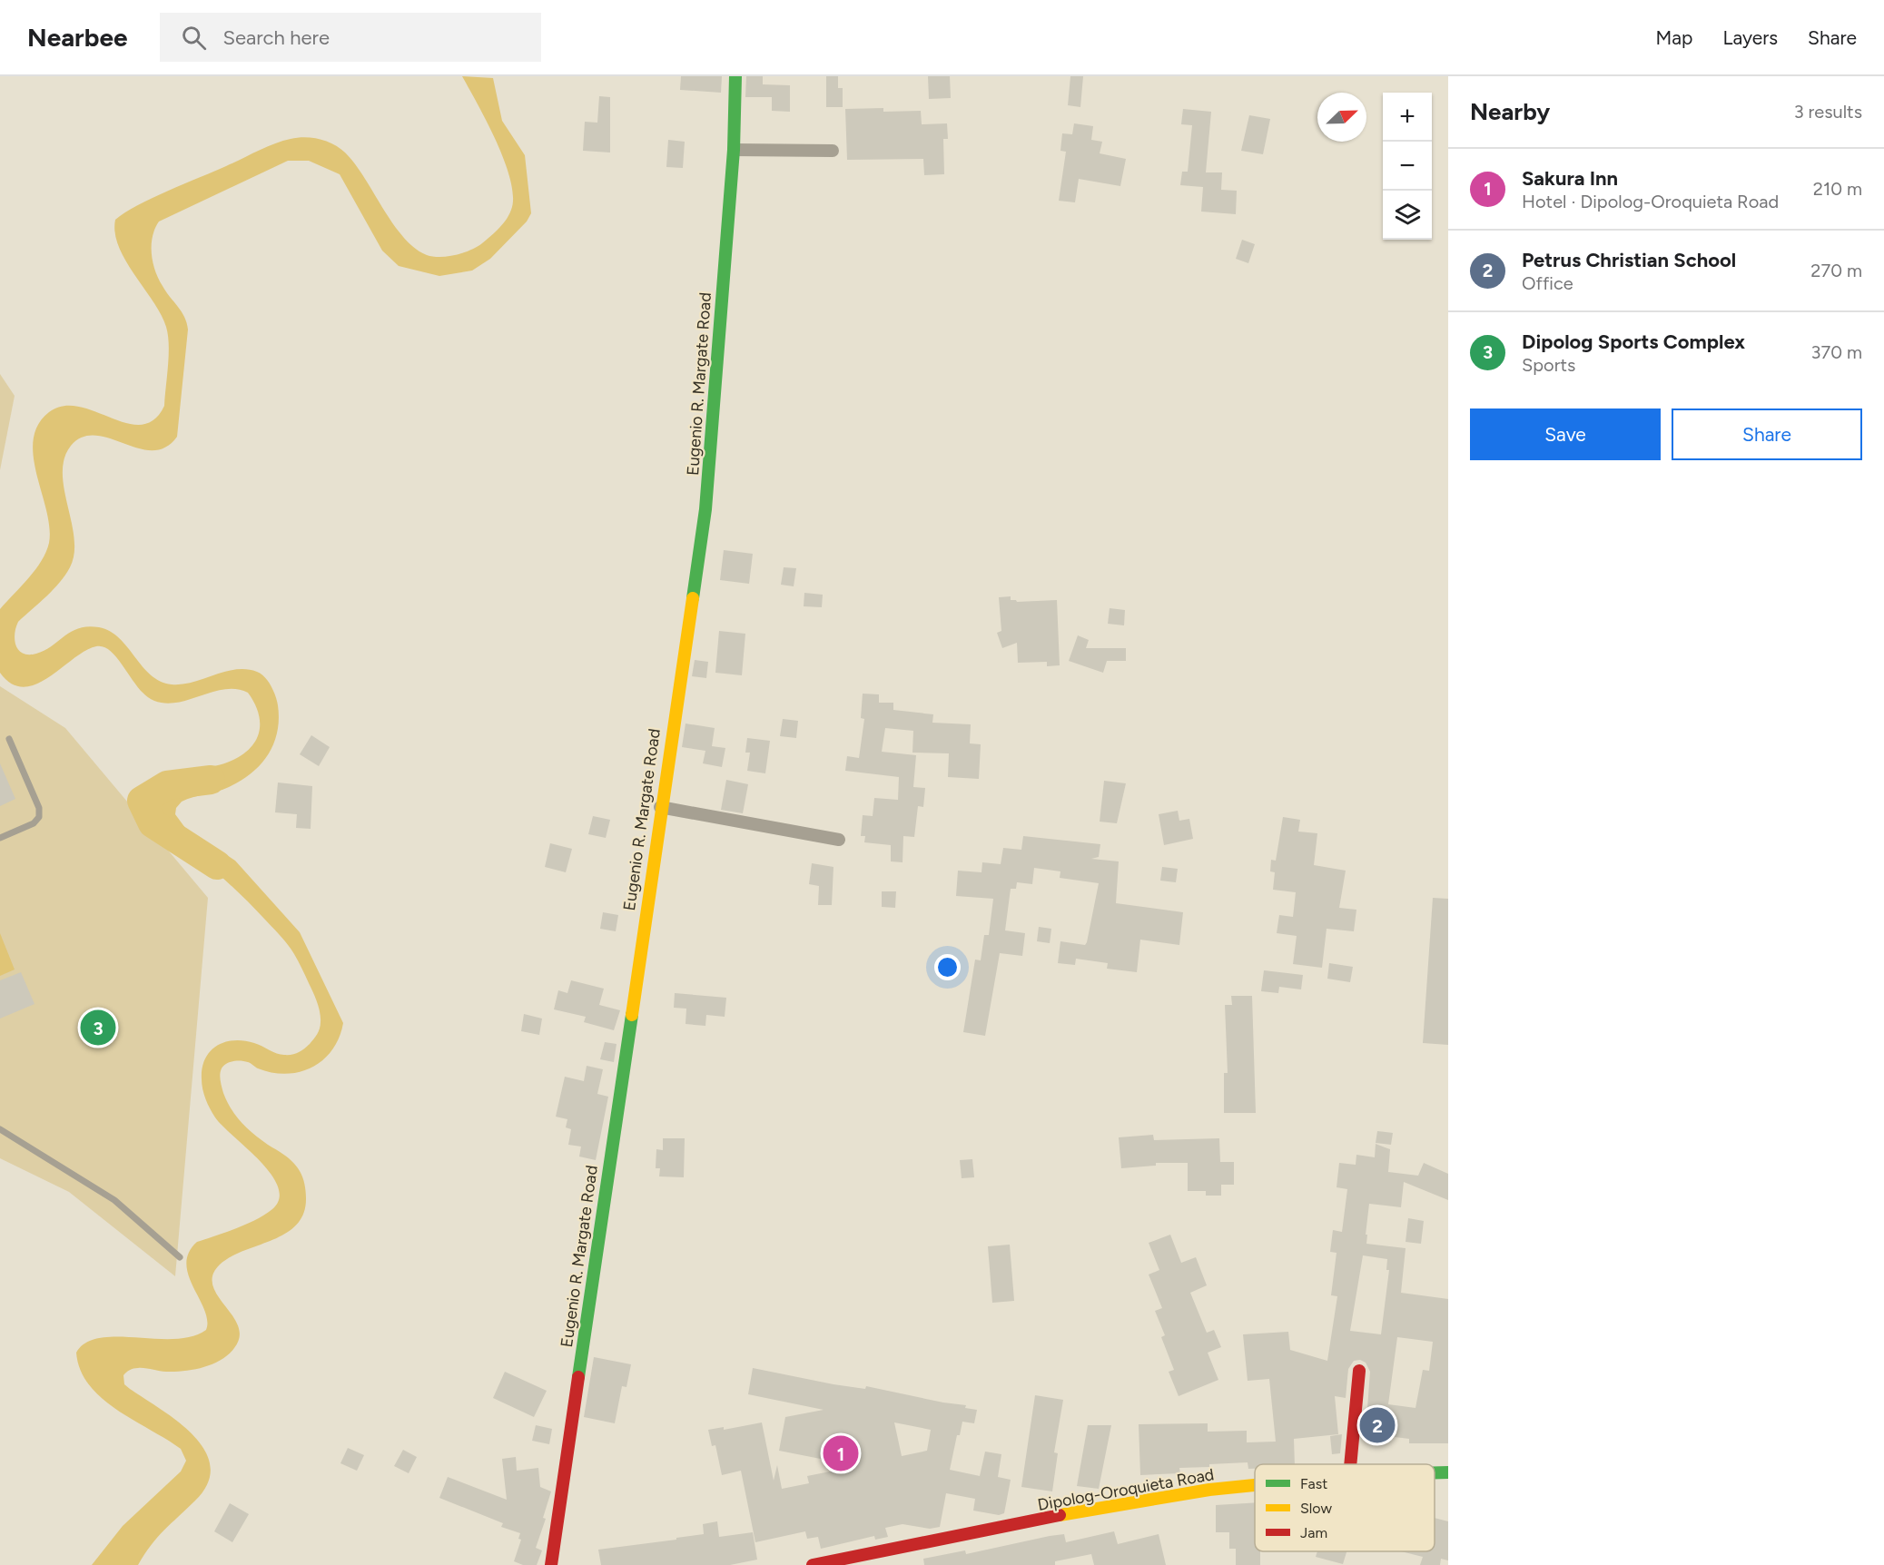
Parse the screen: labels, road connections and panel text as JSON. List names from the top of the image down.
{
  "streets": {
    "street": ["Eugenio R. Margate Road", "Dipolog-Oroquieta Road"]
  },
  "legend": ["Fast", "Slow", "Jam"],
  "north": "top right",
  "page": {
    "header": "Nearbee",
    "search": "Search here",
    "nav": ["Map", "Layers", "Share"],
    "heading": ["Nearby", "3 results"],
    "map_buttons": ["+", "−"],
    "list": [
      {
        "mark": "1",
        "name": "Sakura Inn",
        "note": "Hotel · Dipolog-Oroquieta Road",
        "value": "210 m"
      },
      {
        "mark": "2",
        "name": "Petrus Christian School",
        "note": "Office",
        "value": "270 m"
      },
      {
        "mark": "3",
        "name": "Dipolog Sports Complex",
        "note": "Sports",
        "value": "370 m"
      }
    ],
    "buttons": ["Save", "Share"],
    "pins": ["3", "2", "1"]
  }
}
